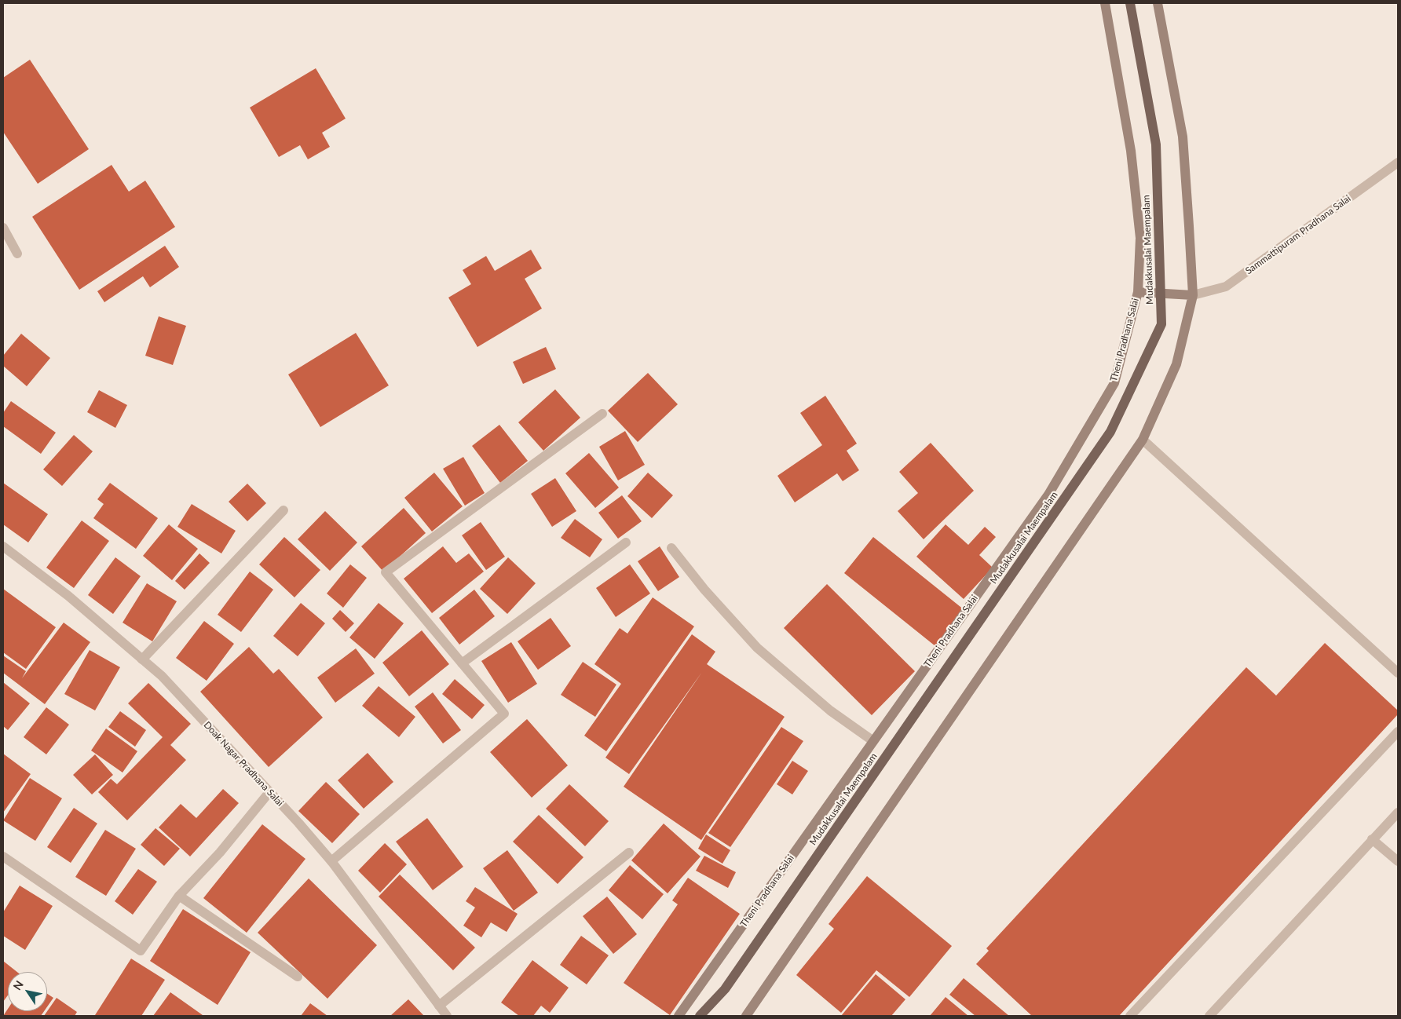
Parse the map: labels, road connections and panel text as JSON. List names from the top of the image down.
{
  "streets": {
    "main road": ["Mudakkusalai Maempalam", "Theni Pradhana Salai"],
    "street": ["Sammattipuram Pradhana Salai", "Doak Nagar Pradhana Salai"]
  },
  "north": "top left"
}
